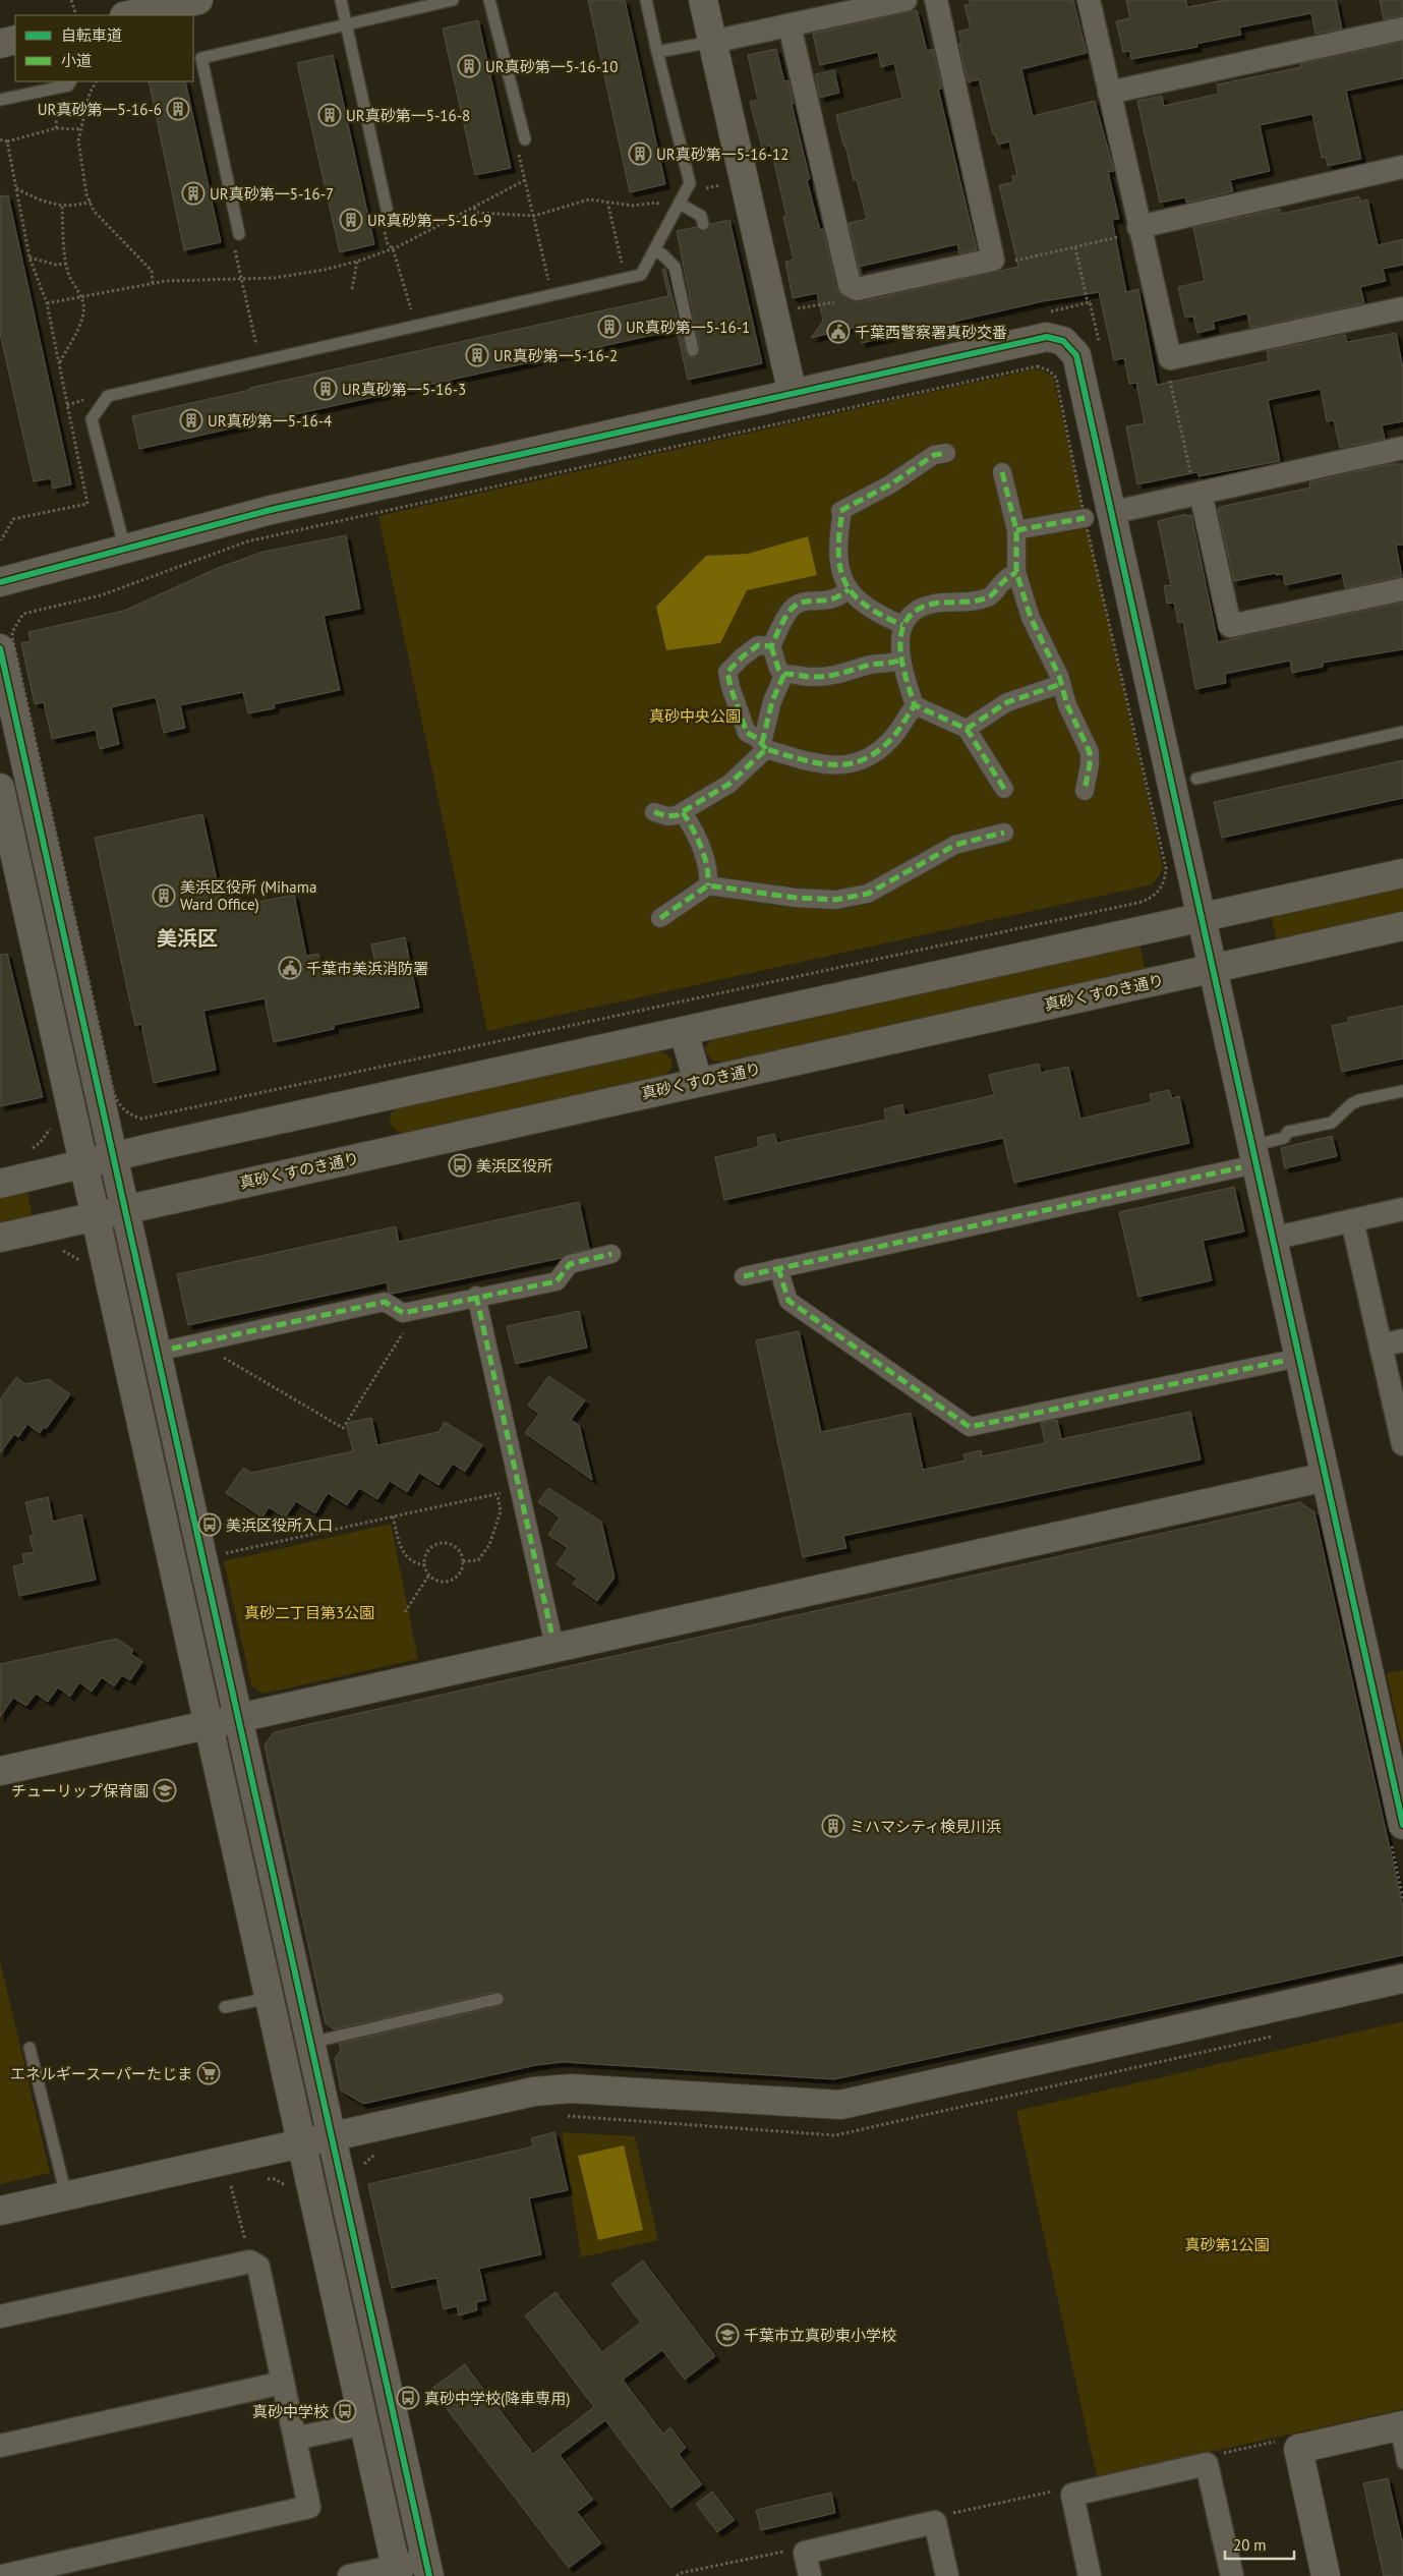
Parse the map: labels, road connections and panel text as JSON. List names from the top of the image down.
{
  "streets": {
    "street": ["真砂くすのき通り"]
  },
  "districts": ["美浜区"],
  "parks": ["真砂中央公園", "真砂二丁目第3公園", "真砂第1公園"],
  "places": {
    "building": [
      "UR真砂第一5-16-10",
      "UR真砂第一5-16-6",
      "UR真砂第一5-16-8",
      "UR真砂第一5-16-12",
      "UR真砂第一5-16-7",
      "UR真砂第一5-16-9",
      "UR真砂第一5-16-1",
      "UR真砂第一5-16-2",
      "UR真砂第一5-16-3",
      "UR真砂第一5-16-4",
      "美浜区役所 (Mihama Ward Office)",
      "ミハマシティ検見川浜"
    ],
    "public building": ["千葉西警察署真砂交番", "千葉市美浜消防署"],
    "bus stop": [
      "美浜区役所",
      "美浜区役所入口",
      "真砂中学校(降車専用)",
      "真砂中学校"
    ],
    "school or university": ["チューリップ保育園", "千葉市立真砂東小学校"],
    "supermarket": ["エネルギースーパーたじま"]
  },
  "legend": ["自転車道", "小道"],
  "scale_bar": "20 m"
}
